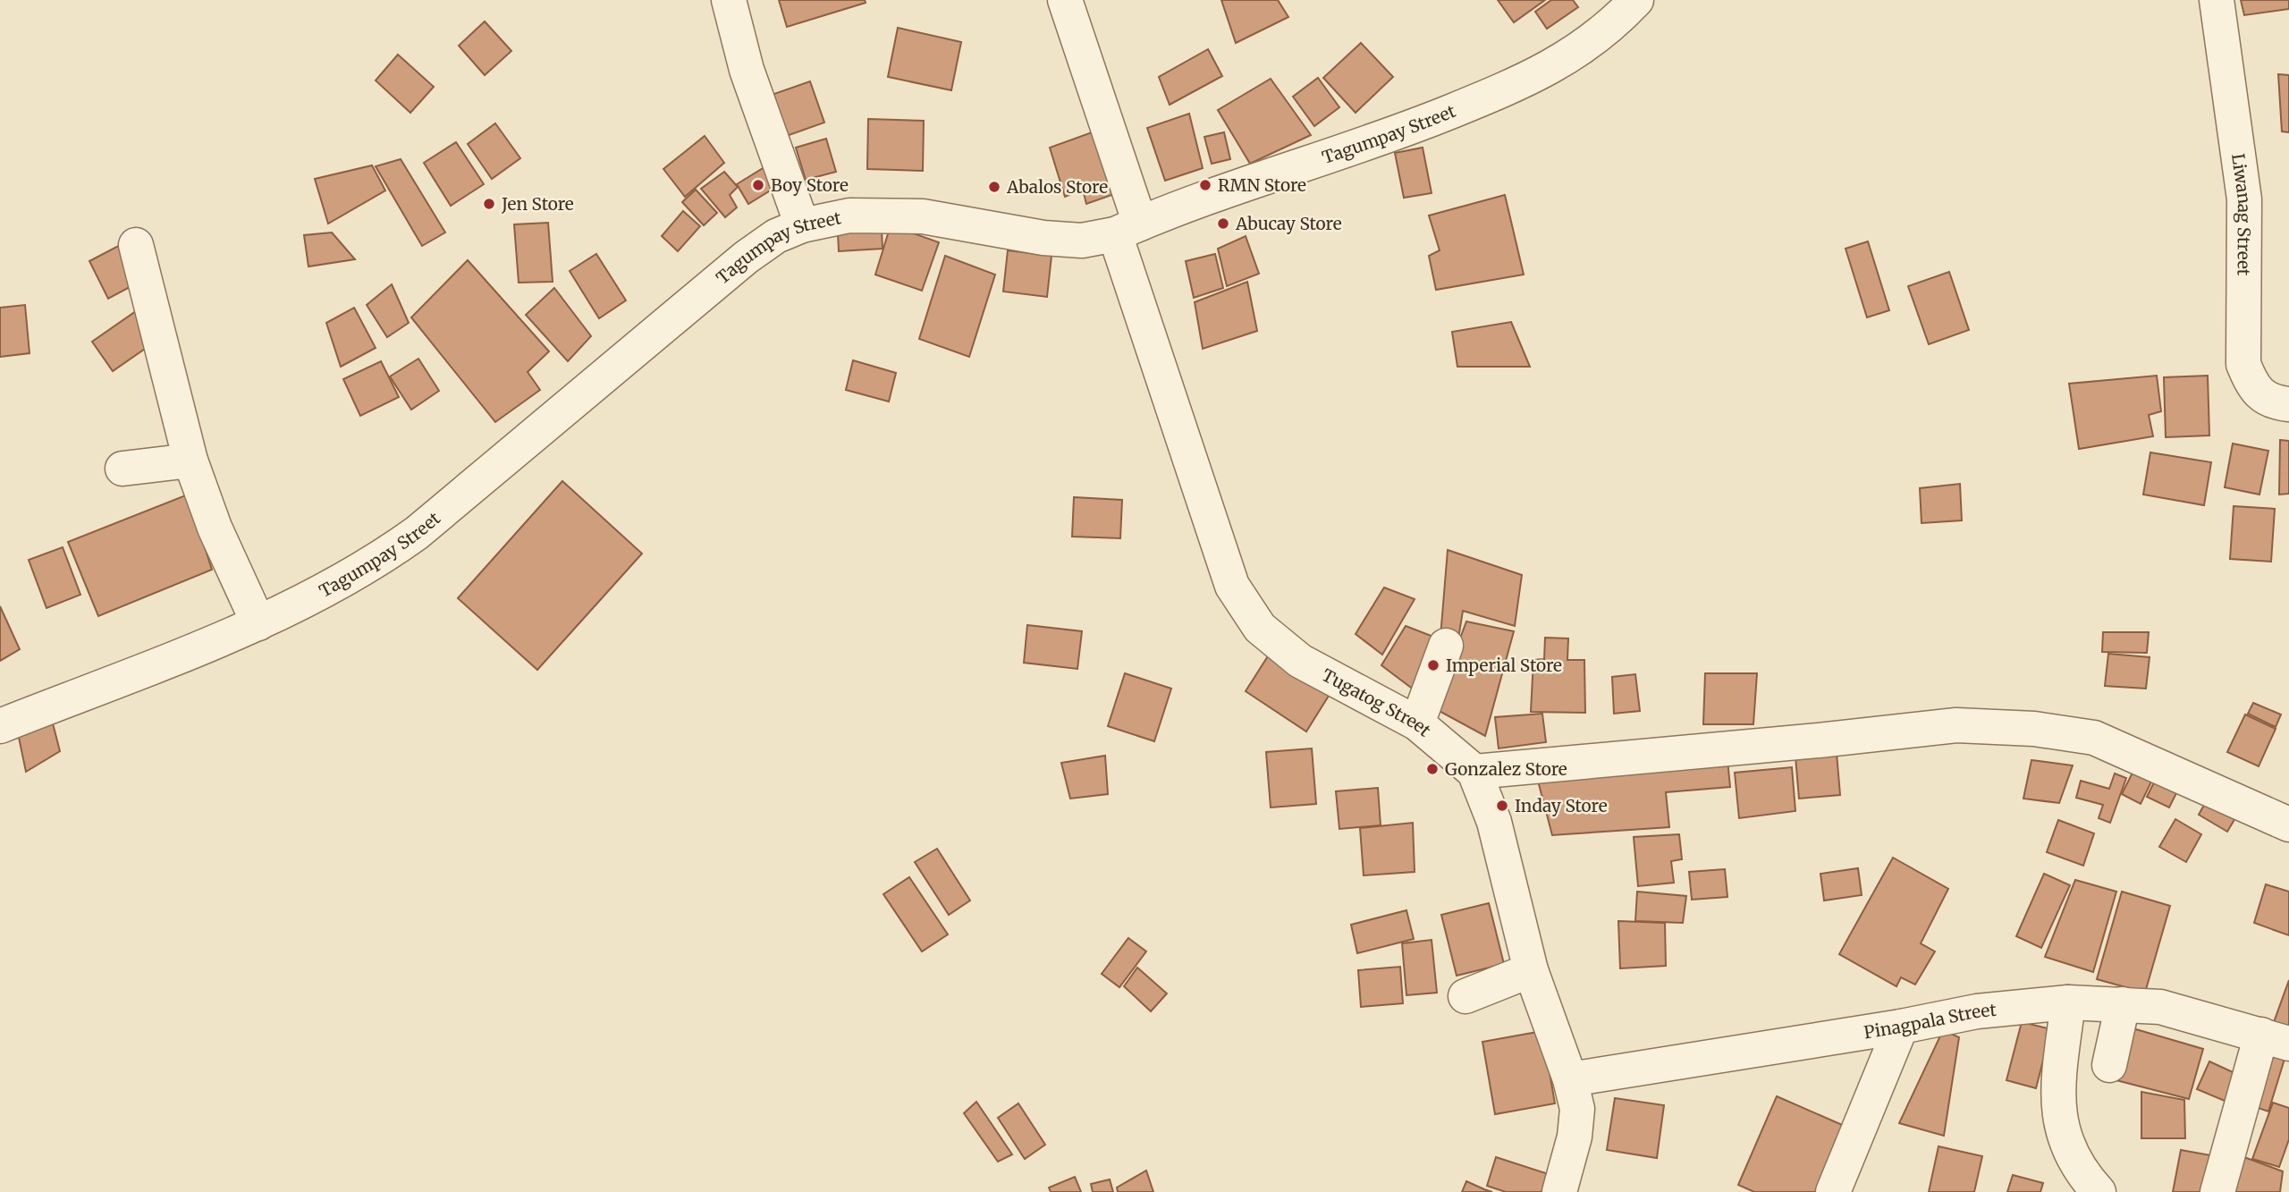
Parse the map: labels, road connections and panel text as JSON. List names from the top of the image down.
{
  "streets": {
    "street": [
      "Tagumpay Street",
      "Liwanag Street",
      "Tugatog Street",
      "Pinagpala Street"
    ]
  },
  "crossings": [
    ["Tagumpay Street", "Tugatog Street"],
    ["Tugatog Street", "Pinagpala Street"]
  ],
  "places": [
    "Boy Store",
    "RMN Store",
    "Abalos Store",
    "Jen Store",
    "Abucay Store",
    "Imperial Store",
    "Gonzalez Store",
    "Inday Store"
  ]
}
